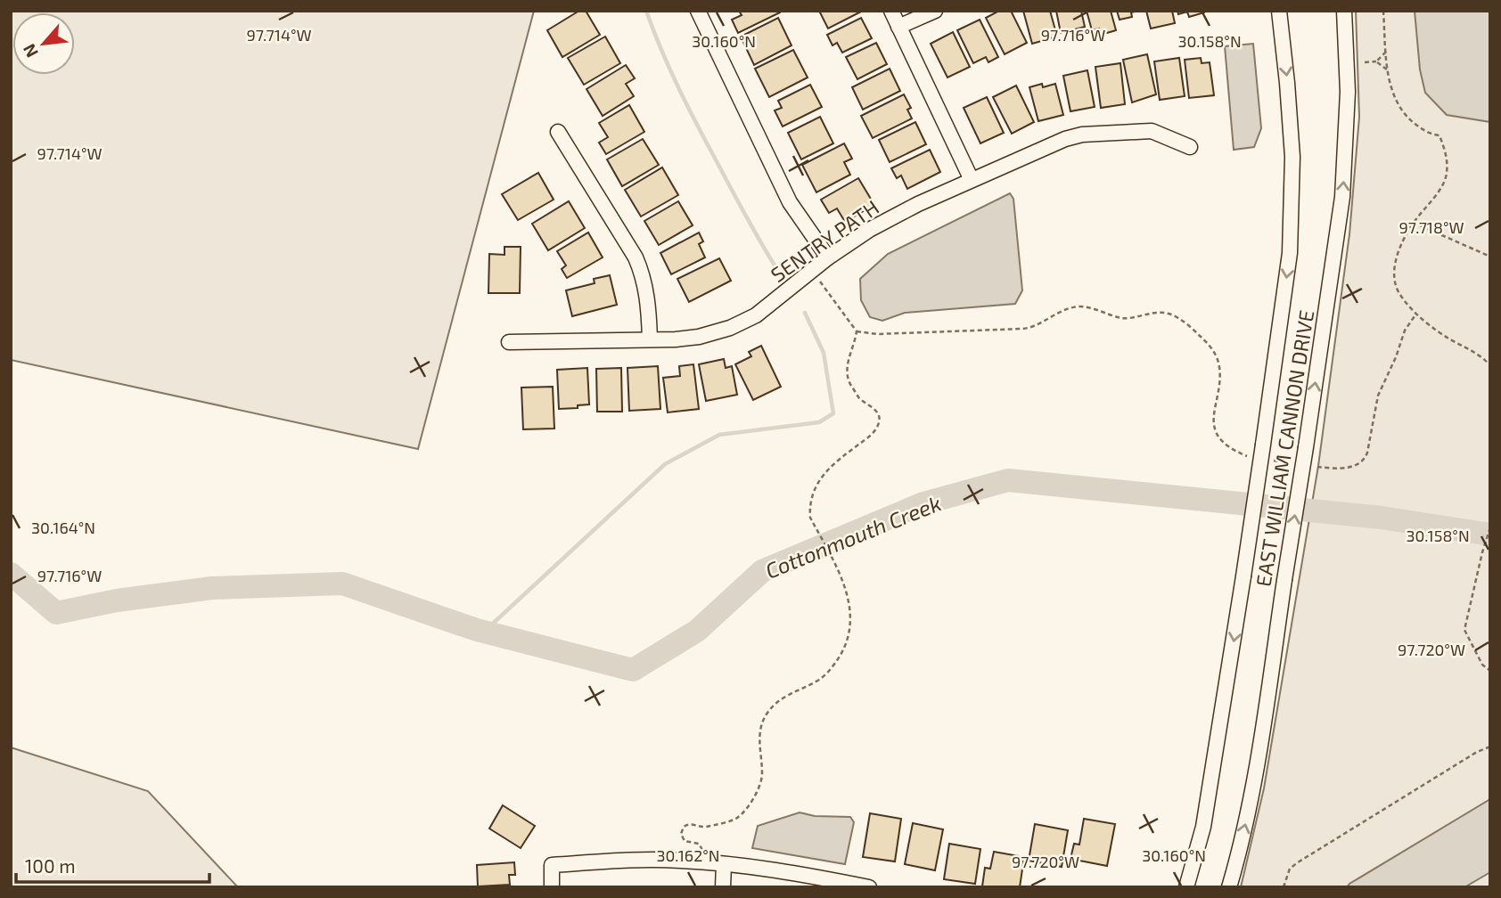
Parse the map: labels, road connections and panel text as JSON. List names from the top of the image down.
{
  "streets": {
    "street": ["SENTRY PATH", "EAST WILLIAM CANNON DRIVE"]
  },
  "water": ["Cottonmouth Creek"],
  "scale_bar": "100 m",
  "north": "bottom left",
  "coordinates": [
    "97.714°W",
    "97.716°W",
    "30.160°N",
    "30.158°N",
    "97.718°W",
    "30.164°N",
    "97.720°W",
    "30.162°N"
  ]
}
